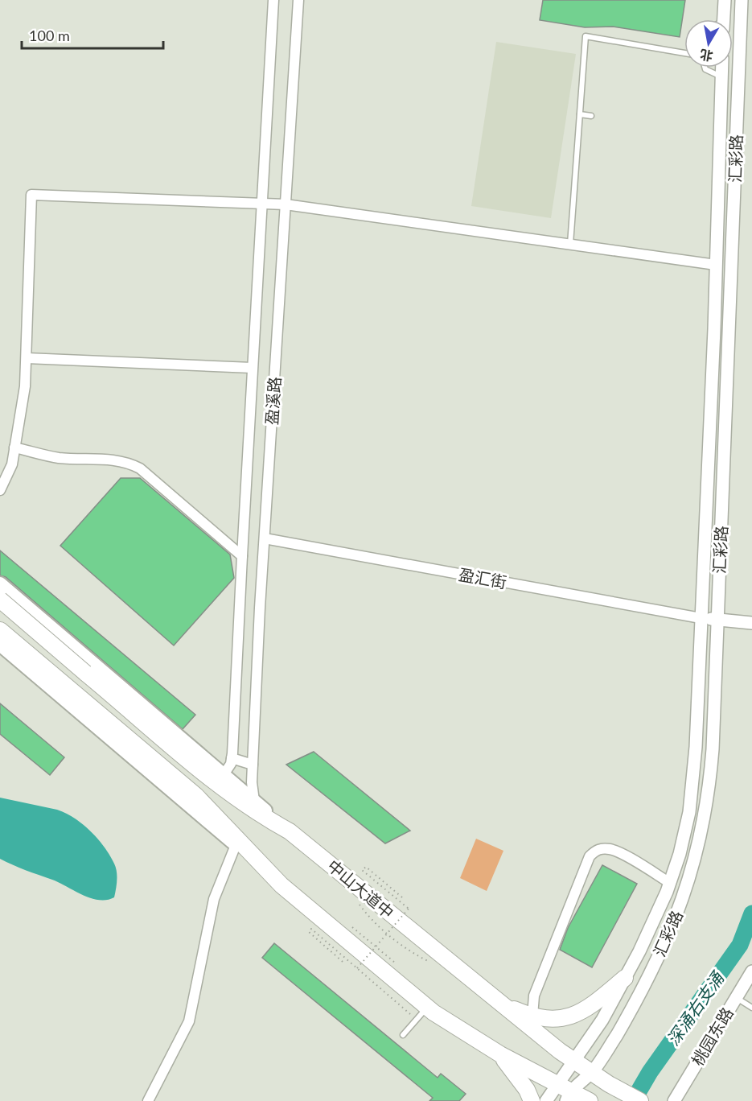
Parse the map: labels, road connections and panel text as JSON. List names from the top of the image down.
{
  "streets": {
    "highway": ["中山大道中"],
    "street": [
      "汇彩路",
      "盈溪路",
      "盈汇街",
      "桃园东路"
    ]
  },
  "crossings": [
    ["汇彩路", "盈汇街"],
    ["汇彩路", "中山大道中"],
    ["盈溪路", "盈汇街"]
  ],
  "water": ["深涌右支涌"],
  "scale_bar": "100 m",
  "north": "bottom"
}
